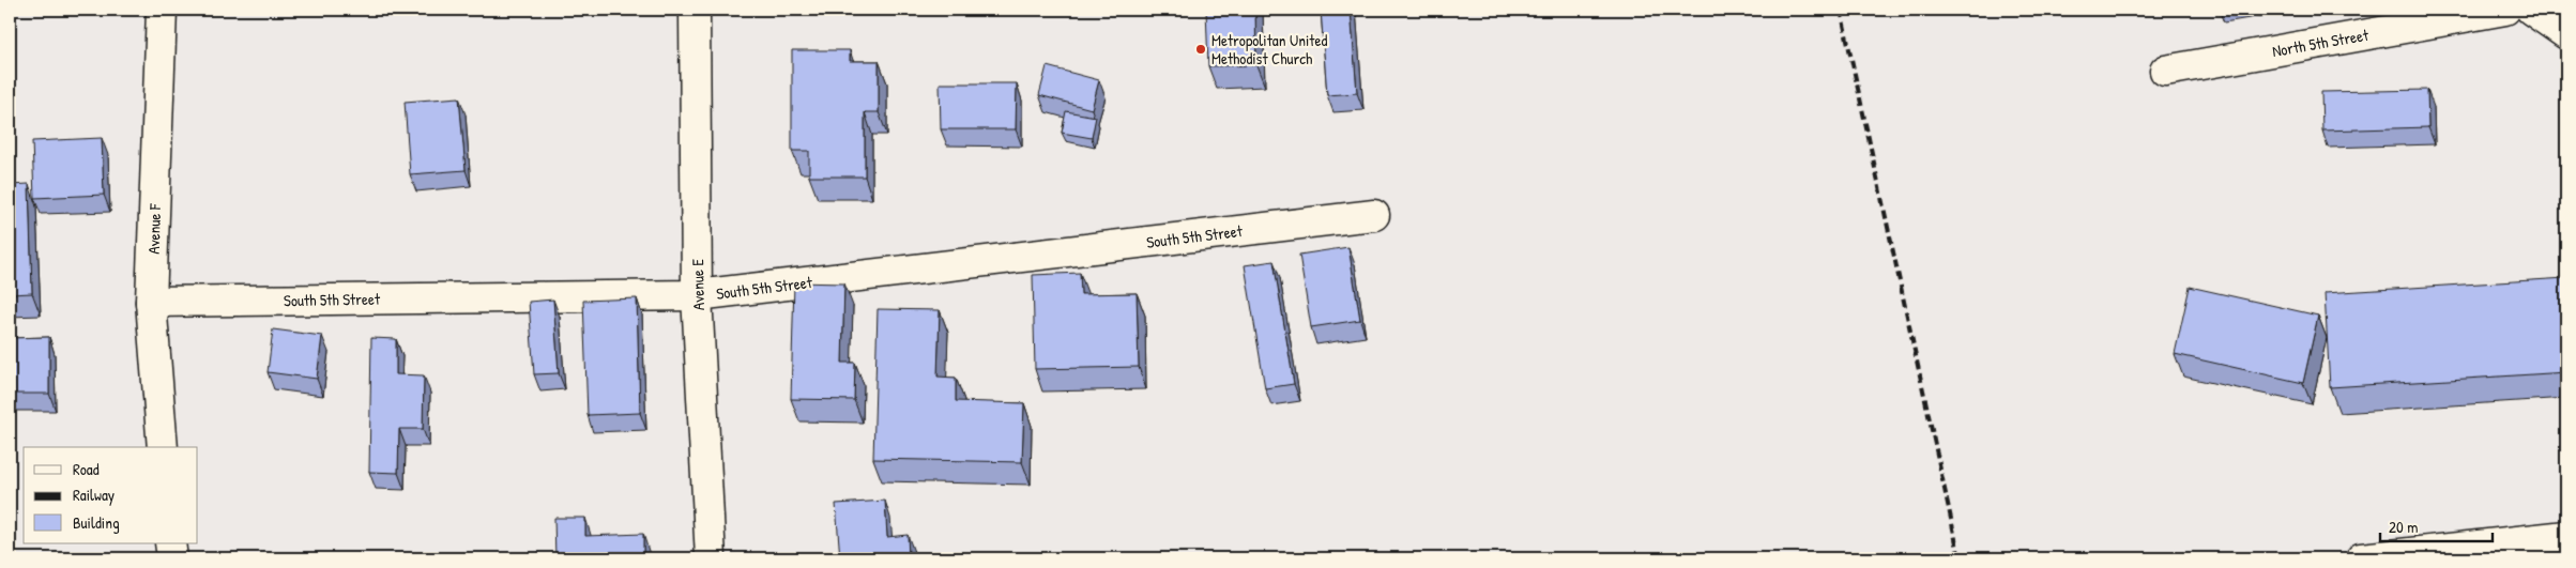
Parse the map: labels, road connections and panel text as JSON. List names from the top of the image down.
{
  "streets": {
    "street": [
      "North 5th Street",
      "Avenue F",
      "South 5th Street",
      "Avenue E"
    ]
  },
  "crossings": [
    ["Avenue F", "South 5th Street"],
    ["South 5th Street", "Avenue E"]
  ],
  "places": ["Metropolitan United Methodist Church"],
  "legend": ["Road", "Railway", "Building"],
  "scale_bar": "20 m"
}
